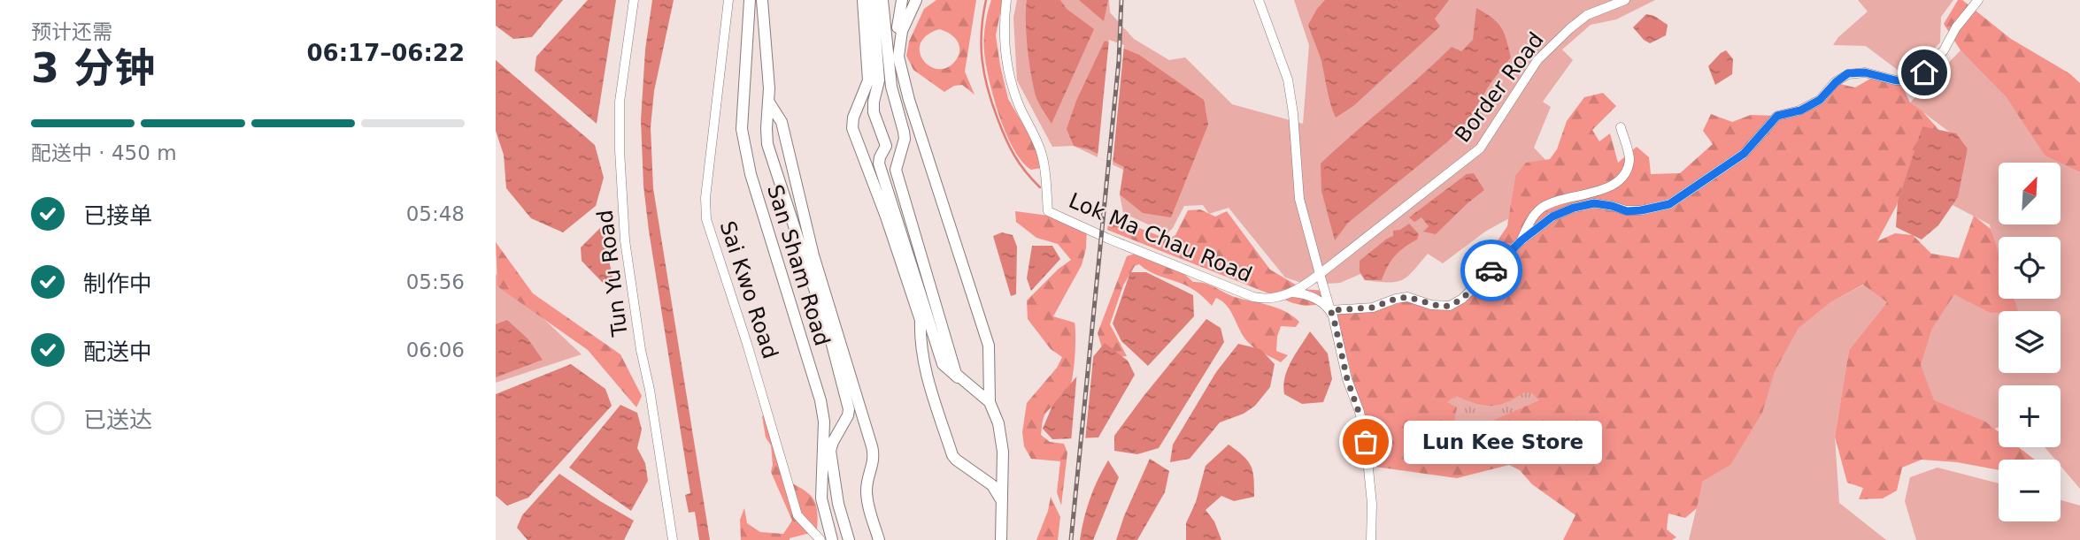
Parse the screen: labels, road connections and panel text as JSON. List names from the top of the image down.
{
  "streets": {
    "main road": ["San Sham Road"],
    "street": [
      "Border Road",
      "Lok Ma Chau Road",
      "Tun Yu Road",
      "Sai Kwo Road"
    ]
  },
  "crossings": [
    ["Border Road", "Lok Ma Chau Road"]
  ],
  "places": ["Lun Kee Store"],
  "north": "top right",
  "page": {
    "heading": ["3 分钟", "预计还需", "06:17–06:22"],
    "bar": "配送中 · 450 m",
    "map_buttons": ["+", "−"],
    "list": [
      ["已接单", "05:48"],
      ["制作中", "05:56"],
      ["配送中", "06:06"],
      "已送达"
    ],
    "bubble": "Lun Kee Store"
  }
}
